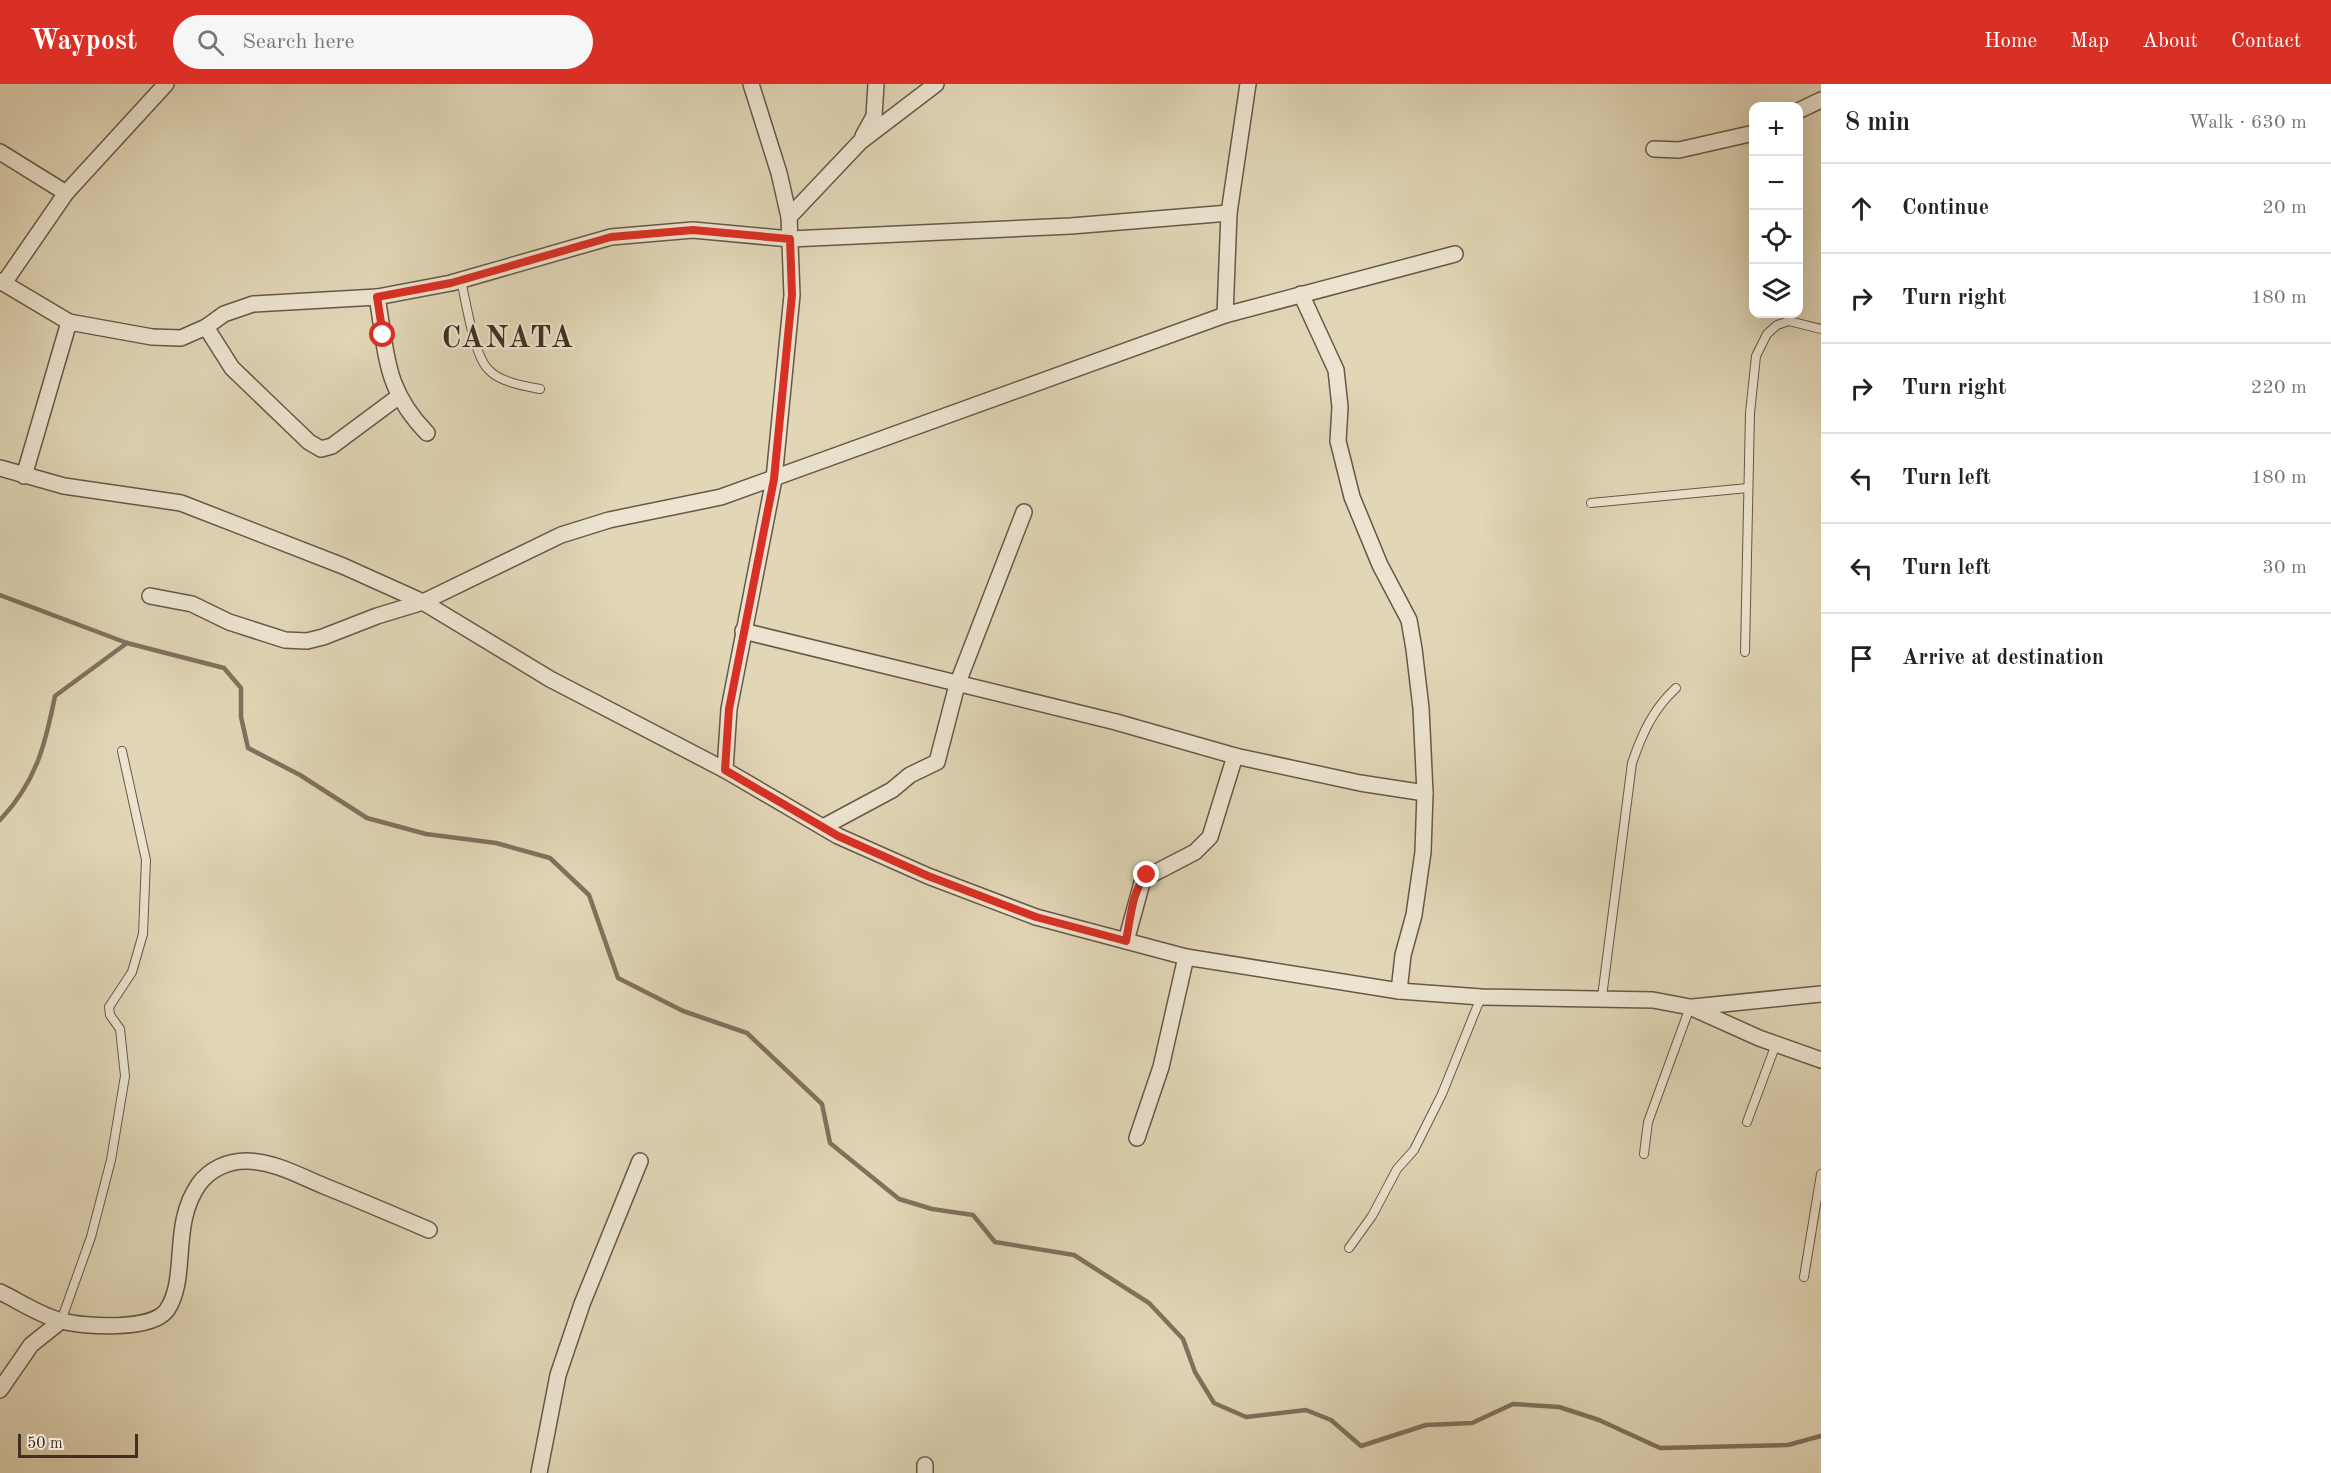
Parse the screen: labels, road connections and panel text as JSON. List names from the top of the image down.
{
  "districts": ["CANATA"],
  "scale_bar": "50 m",
  "page": {
    "header": "Waypost",
    "search": "Search here",
    "nav": [
      "Home",
      "Map",
      "About",
      "Contact"
    ],
    "heading": ["8 min", "Walk · 630 m"],
    "map_buttons": ["+", "−"],
    "list": [
      ["Continue", "20 m"],
      ["Turn right", "180 m"],
      ["Turn right", "220 m"],
      ["Turn left", "180 m"],
      ["Turn left", "30 m"],
      "Arrive at destination"
    ],
    "scale": "50 m"
  }
}
